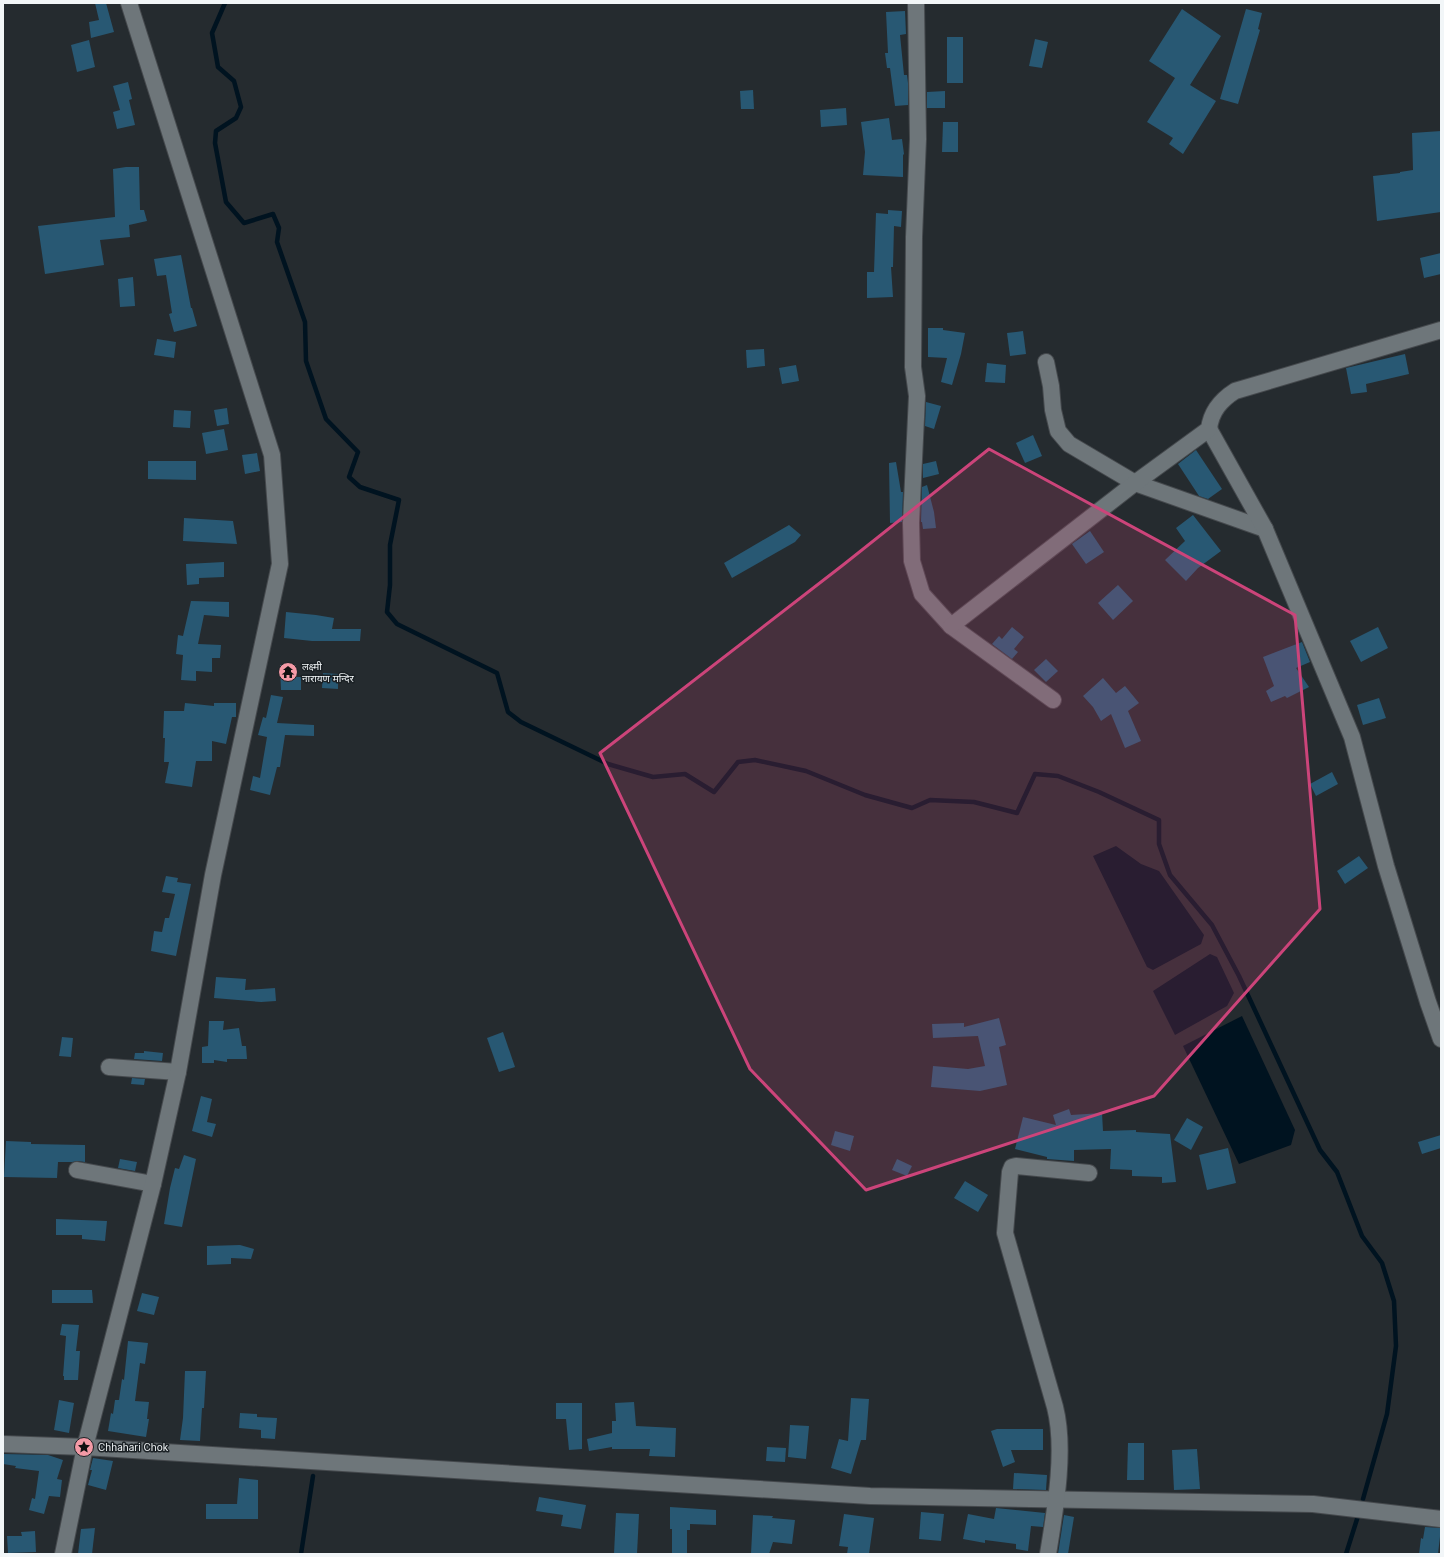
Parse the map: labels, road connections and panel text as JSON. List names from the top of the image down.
{
  "places": {
    "temple": ["लक्ष्मी नारायण मन्दिर"],
    "place": ["Chhahari Chok"]
  }
}
